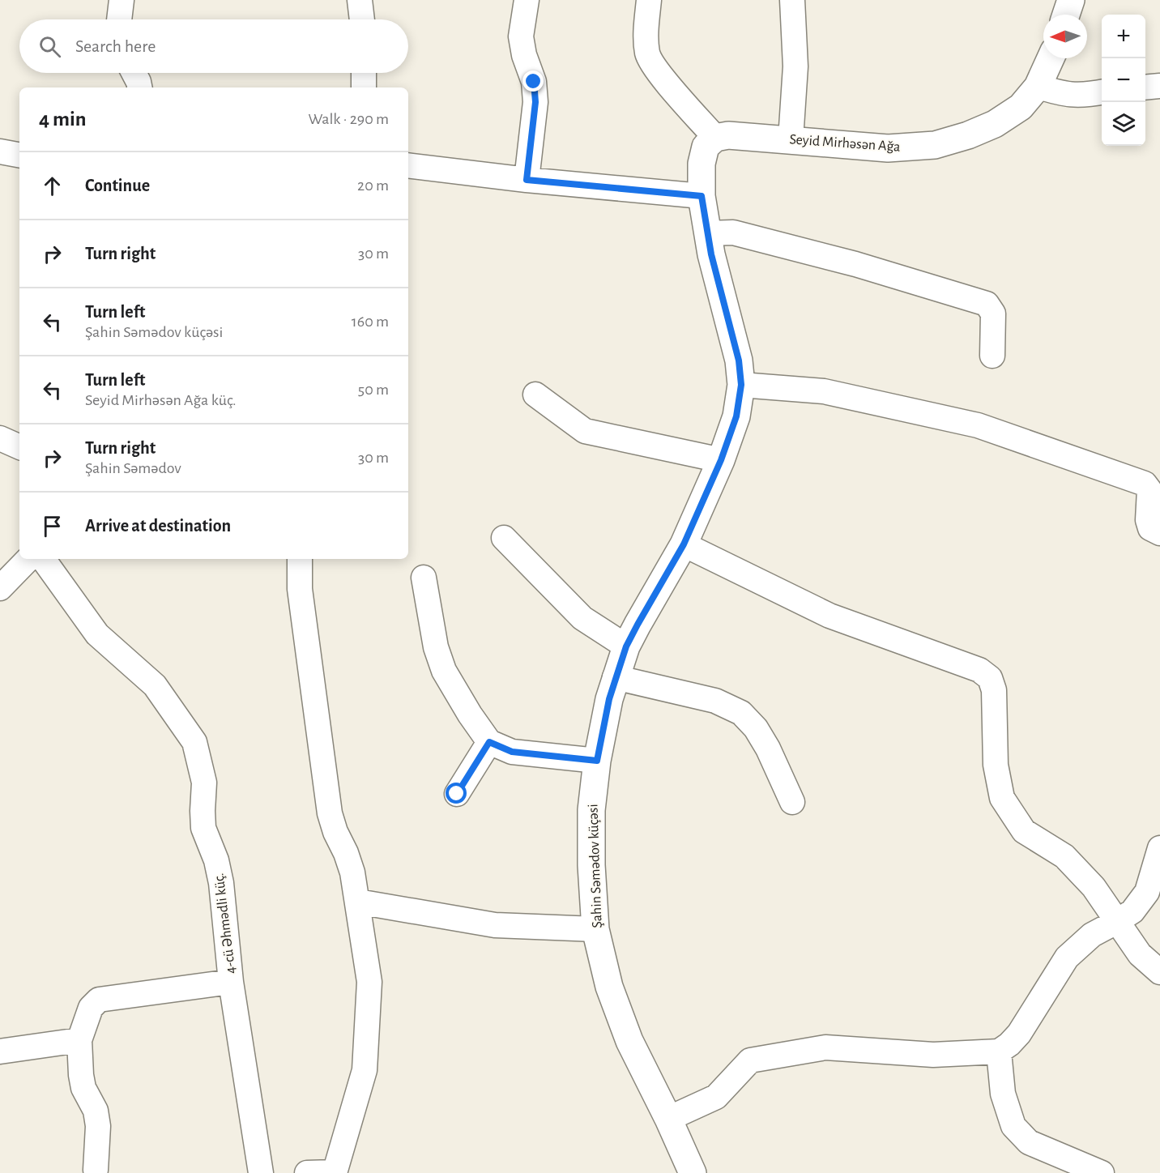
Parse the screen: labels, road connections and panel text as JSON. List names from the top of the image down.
{
  "streets": {
    "street": ["Seyid Mirhəsən Ağa", "Şahin Səmədov küçəsi", "4-cü Əhmədli küç."]
  },
  "north": "left",
  "page": {
    "map_buttons": ["+", "−"],
    "search": "Search here",
    "heading": ["4 min", "Walk · 290 m"],
    "list": [
      ["Continue", "20 m"],
      ["Turn right", "30 m"],
      ["Turn left", "Şahin Səmədov küçəsi", "160 m"],
      ["Turn left", "Seyid Mirhəsən Ağa küç.", "50 m"],
      ["Turn right", "Şahin Səmədov", "30 m"],
      "Arrive at destination"
    ]
  }
}
